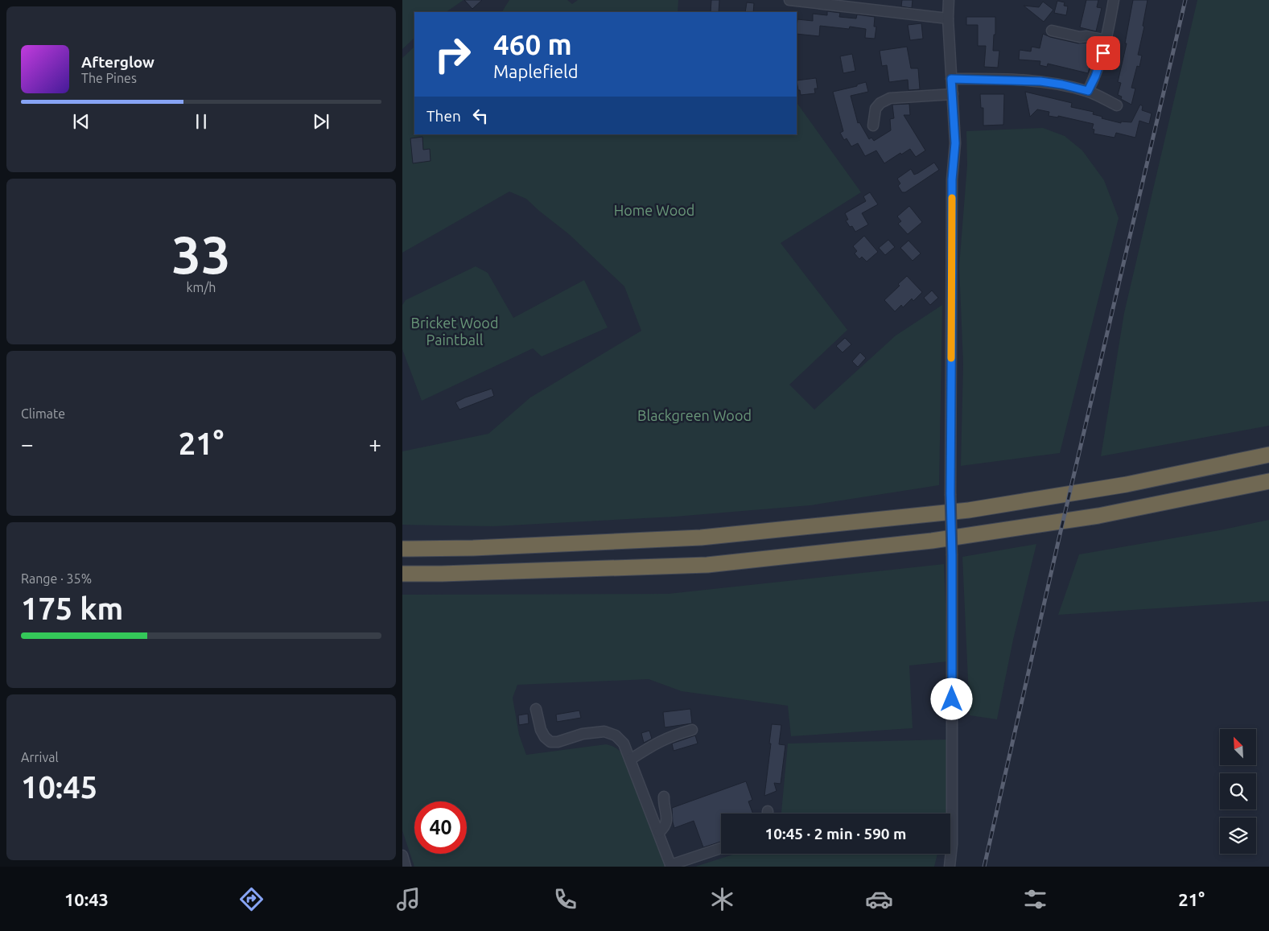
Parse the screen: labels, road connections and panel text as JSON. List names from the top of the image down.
{
  "parks": ["Home Wood", "Bricket Wood Paintball", "Blackgreen Wood"],
  "north": "top left",
  "page": {
    "turn": ["460 m", "Maplefield"],
    "song": ["Afterglow", "The Pines"],
    "then": "Then",
    "tile": [
      ["33", "km/h"],
      "Climate",
      ["Range · 35%", "175 km"],
      ["Arrival", "10:45"]
    ],
    "heat": ["−", "21°", "+"],
    "limit": "40",
    "trip": "10:45 · 2 min · 590 m",
    "tabs": ["10:43", "21°"]
  }
}
